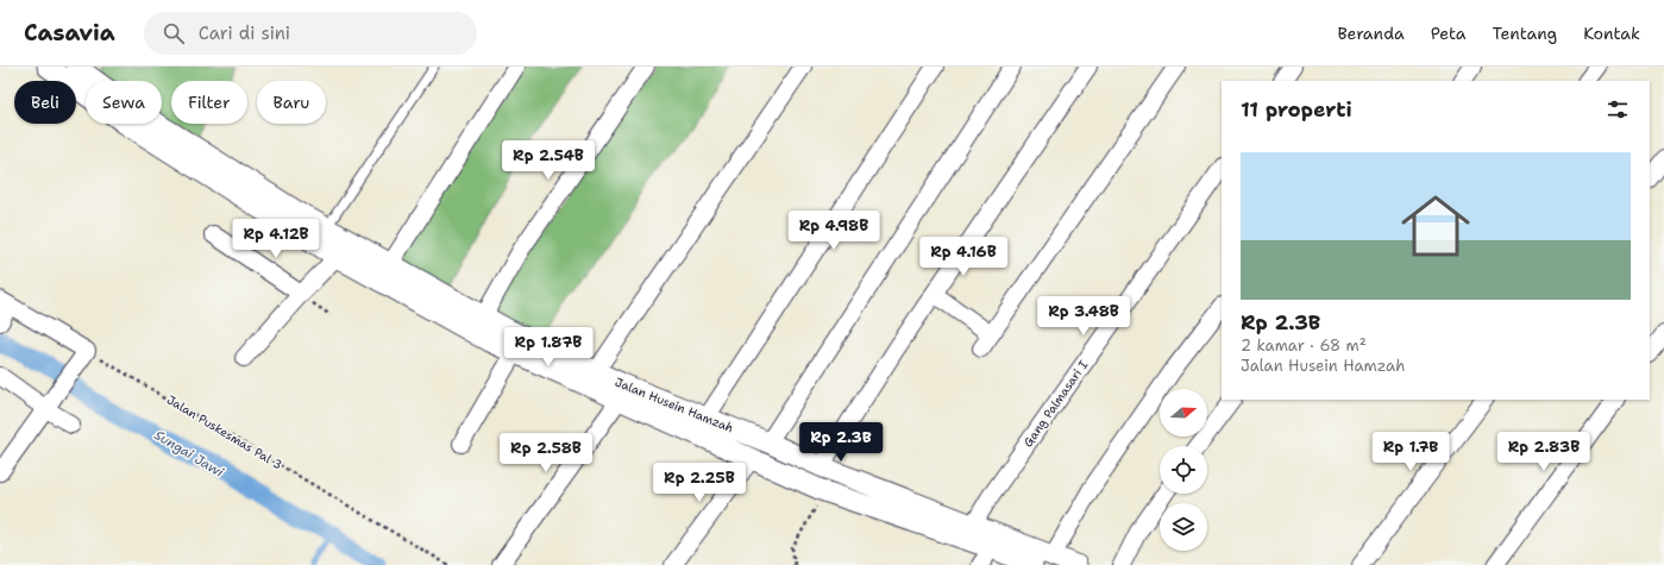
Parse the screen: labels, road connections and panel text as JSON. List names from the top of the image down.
{
  "streets": {
    "street": ["Gang Palmasari I", "Jalan Husein Hamzah"],
    "path": ["Jalan Puskesmas Pal 3"]
  },
  "crossings": [
    ["Gang Palmasari I", "Jalan Husein Hamzah"]
  ],
  "water": ["Sungai Jawi"],
  "north": "right",
  "page": {
    "header": "Casavia",
    "search": "Cari di sini",
    "nav": [
      "Beranda",
      "Peta",
      "Tentang",
      "Kontak"
    ],
    "chip": [
      "Beli",
      "Sewa",
      "Filter",
      "Baru"
    ],
    "heading": "11 properti",
    "list": [
      {
        "name": "Rp 2.3B",
        "note": "2 kamar · 68 m² · Jalan Husein Hamzah"
      }
    ],
    "price": [
      "Rp 2.54B",
      "Rp 4.98B",
      "Rp 4.12B",
      "Rp 4.16B",
      "Rp 3.48B",
      "Rp 1.87B",
      "Rp 2.3B",
      "Rp 1.7B",
      "Rp 2.83B",
      "Rp 2.58B",
      "Rp 2.25B"
    ]
  }
}
